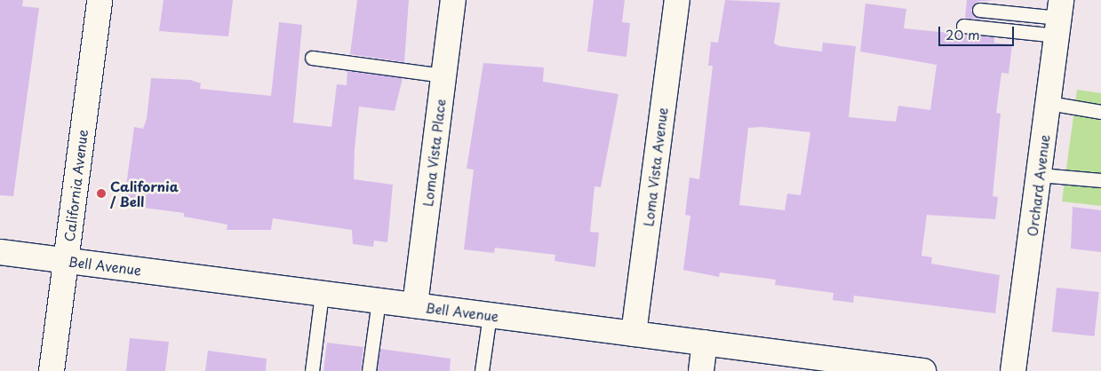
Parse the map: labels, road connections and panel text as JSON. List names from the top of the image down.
{
  "streets": {
    "street": [
      "Loma Vista Place",
      "Loma Vista Avenue",
      "California Avenue",
      "Orchard Avenue",
      "Bell Avenue"
    ]
  },
  "crossings": [
    ["Loma Vista Place", "Bell Avenue"],
    ["Loma Vista Avenue", "Bell Avenue"],
    ["California Avenue", "Bell Avenue"]
  ],
  "places": ["California / Bell"],
  "scale_bar": "20 m"
}
